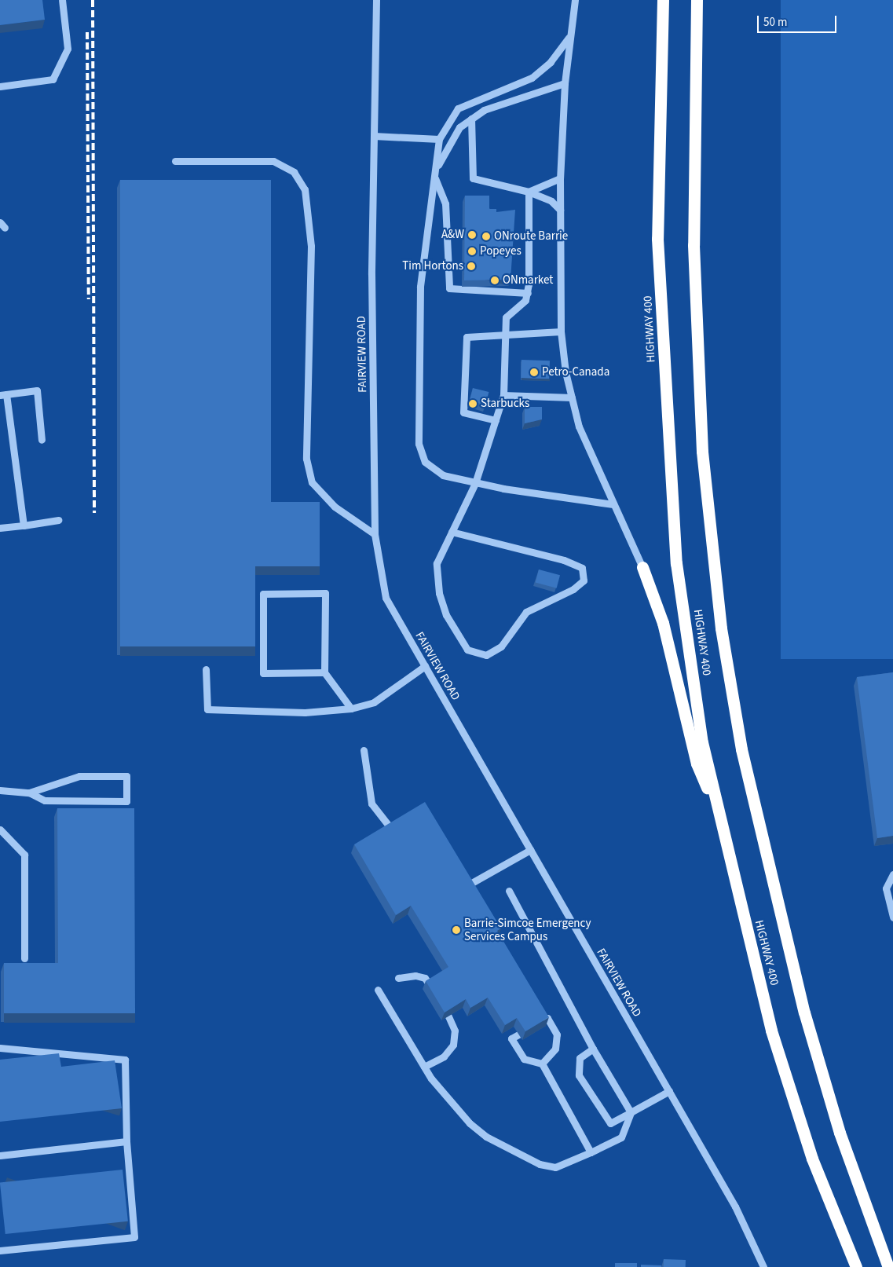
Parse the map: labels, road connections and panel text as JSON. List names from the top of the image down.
{
  "streets": {
    "highway": ["HIGHWAY 400"],
    "street": ["FAIRVIEW ROAD"]
  },
  "places": [
    "A&W",
    "ONroute Barrie",
    "Popeyes",
    "Tim Hortons",
    "ONmarket",
    "Petro-Canada",
    "Starbucks",
    "Barrie-Simcoe Emergency Services Campus"
  ],
  "scale_bar": "50 m"
}
